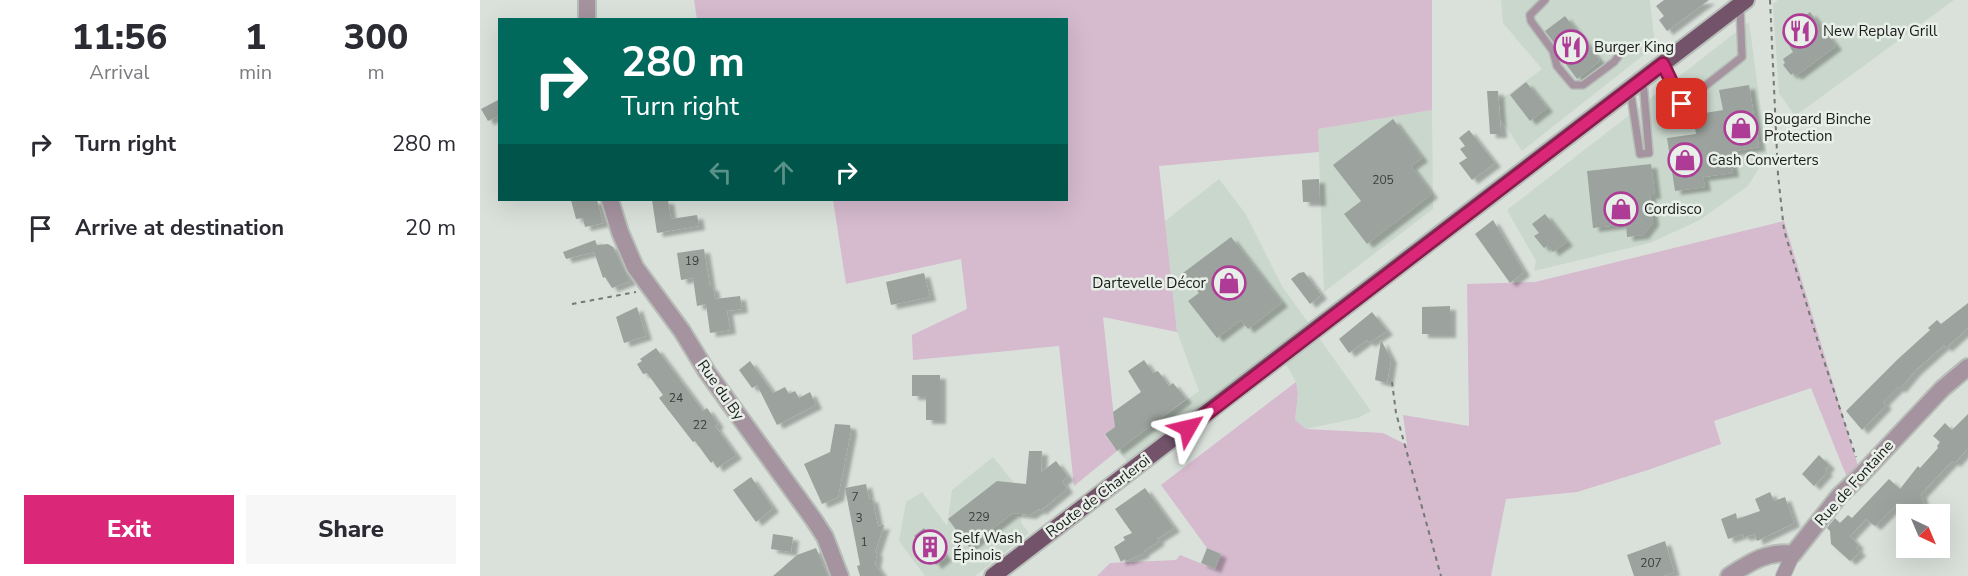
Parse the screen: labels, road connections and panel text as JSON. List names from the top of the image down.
{
  "streets": {
    "main road": ["Route de Charleroi"],
    "street": ["Rue du By", "Rue de Fontaine"]
  },
  "places": {
    "restaurant": ["New Replay Grill", "Burger King"],
    "shop": [
      "Bougard Binche Protection",
      "Cash Converters",
      "Cordisco",
      "Dartevelle Décor"
    ],
    "building": ["Self Wash Épinois"]
  },
  "house_numbers": [
    "205",
    "19",
    "24",
    "22",
    "7",
    "229",
    "3",
    "1",
    "207"
  ],
  "north": "bottom right",
  "page": {
    "eta": [
      "11:56",
      "Arrival",
      "1",
      "min",
      "300",
      "m"
    ],
    "turn": ["280 m", "Turn right"],
    "list": [
      {
        "name": "Turn right",
        "value": "280 m"
      },
      {
        "name": "Arrive at destination",
        "value": "20 m"
      }
    ],
    "buttons": ["Exit", "Share"]
  }
}
